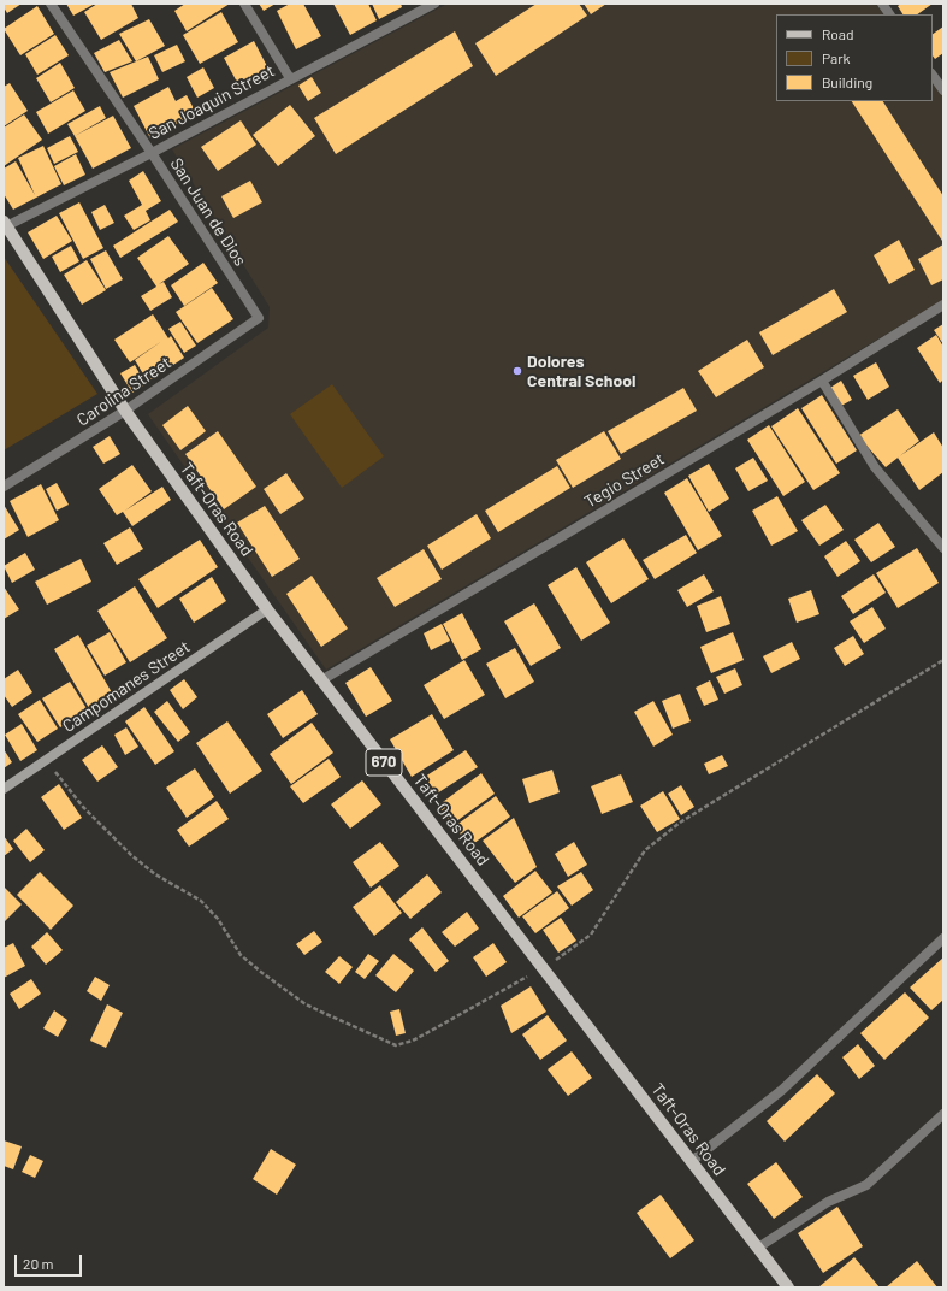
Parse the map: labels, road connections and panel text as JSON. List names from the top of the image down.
{
  "streets": {
    "main road": ["Taft-Oras Road", "670"],
    "street": [
      "San Joaquin Street",
      "San Juan de Dios",
      "Carolina Street",
      "Tegio Street",
      "Campomanes Street"
    ]
  },
  "crossings": [
    ["San Joaquin Street", "San Juan de Dios"],
    ["San Joaquin Street", "Taft-Oras Road"],
    ["San Juan de Dios", "Carolina Street"],
    ["Carolina Street", "Taft-Oras Road"],
    ["Tegio Street", "Taft-Oras Road"],
    ["Taft-Oras Road", "Campomanes Street"]
  ],
  "places": ["Dolores Central School"],
  "legend": ["Road", "Park", "Building"],
  "scale_bar": "20 m"
}
